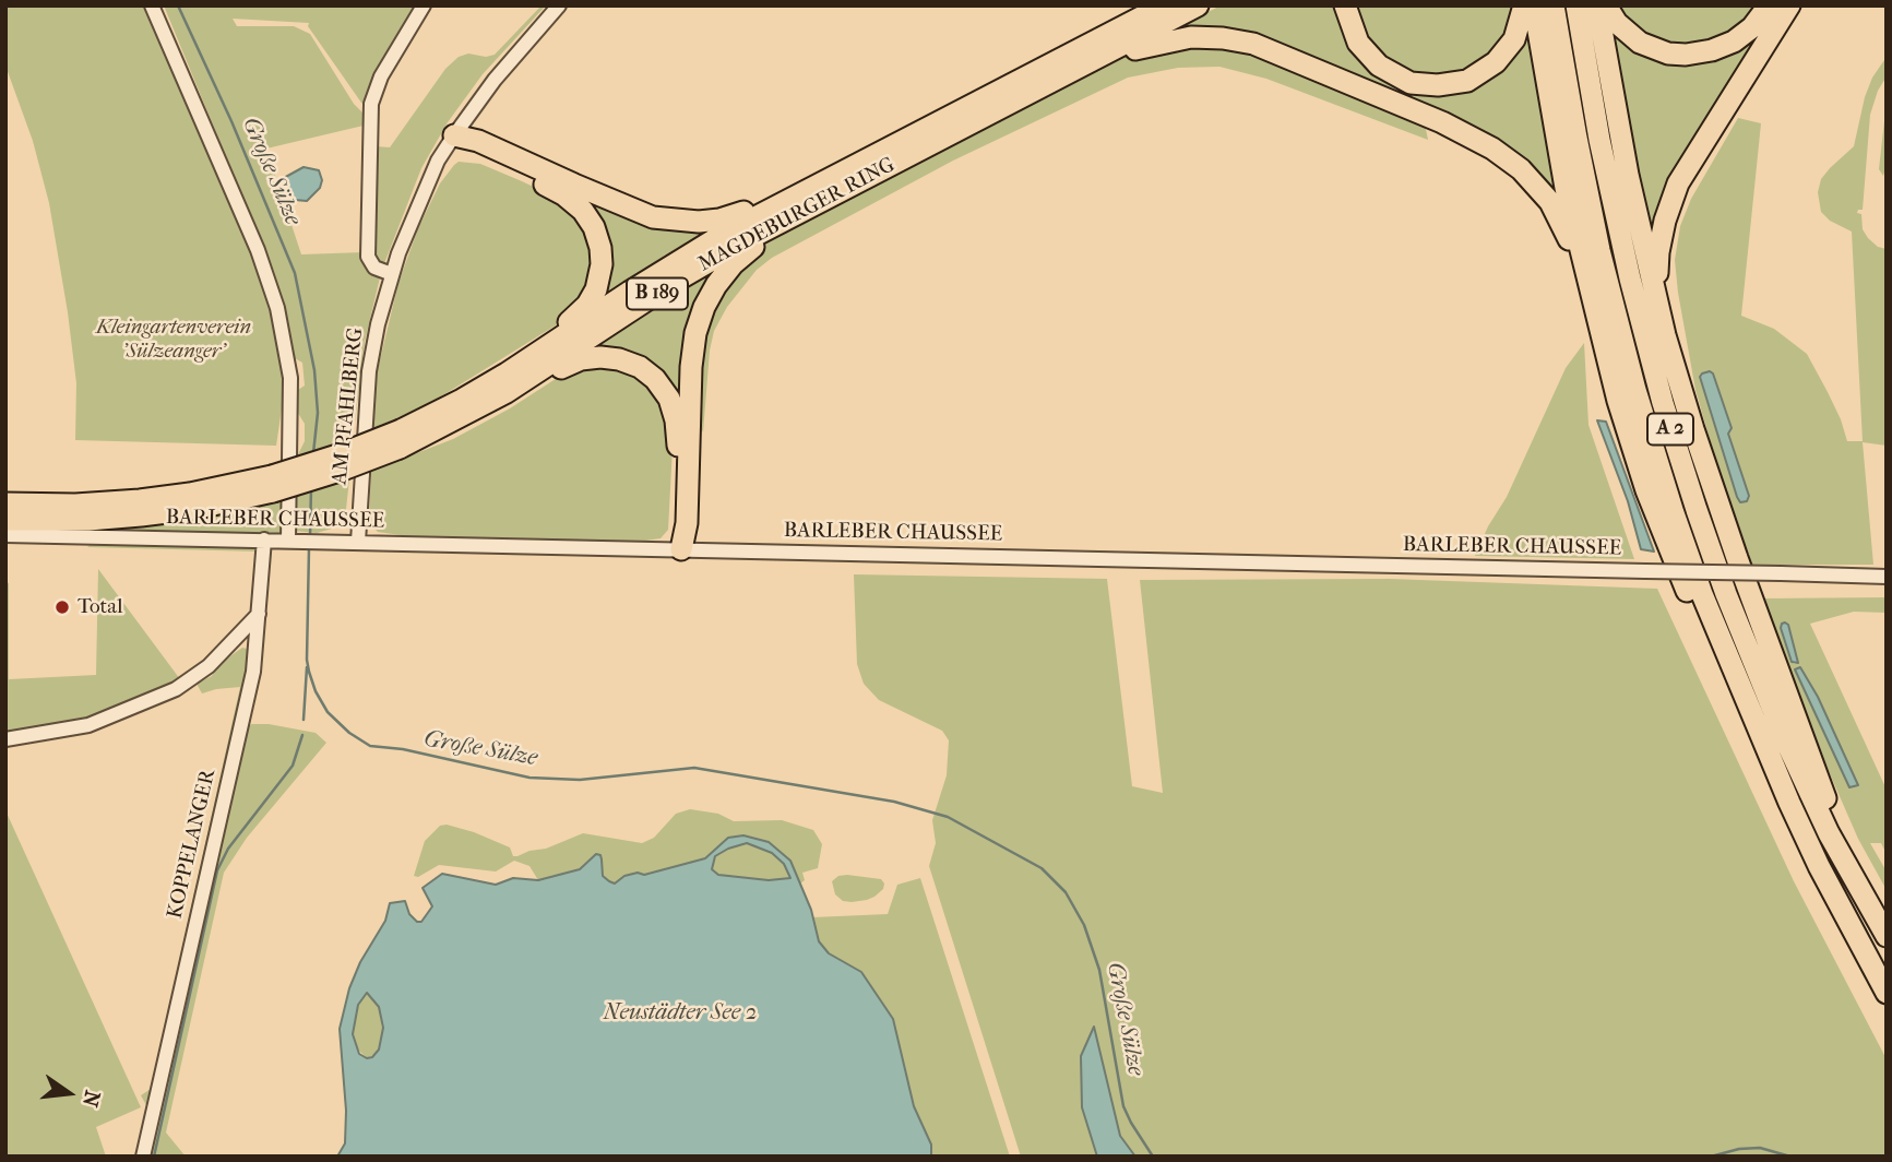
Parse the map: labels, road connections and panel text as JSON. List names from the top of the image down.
{
  "streets": {
    "highway": ["MAGDEBURGER RING", "B 189", "A 2"],
    "street": ["AM PFAHLBERG", "BARLEBER CHAUSSEE", "KOPPELANGER"]
  },
  "crossings": [
    ["AM PFAHLBERG", "BARLEBER CHAUSSEE"],
    ["BARLEBER CHAUSSEE", "KOPPELANGER"]
  ],
  "water": ["Große Sülze", "Neustädter See 2"],
  "parks": ["Kleingartenverein 'Sülzeanger'"],
  "places": ["Total"],
  "north": "right"
}
